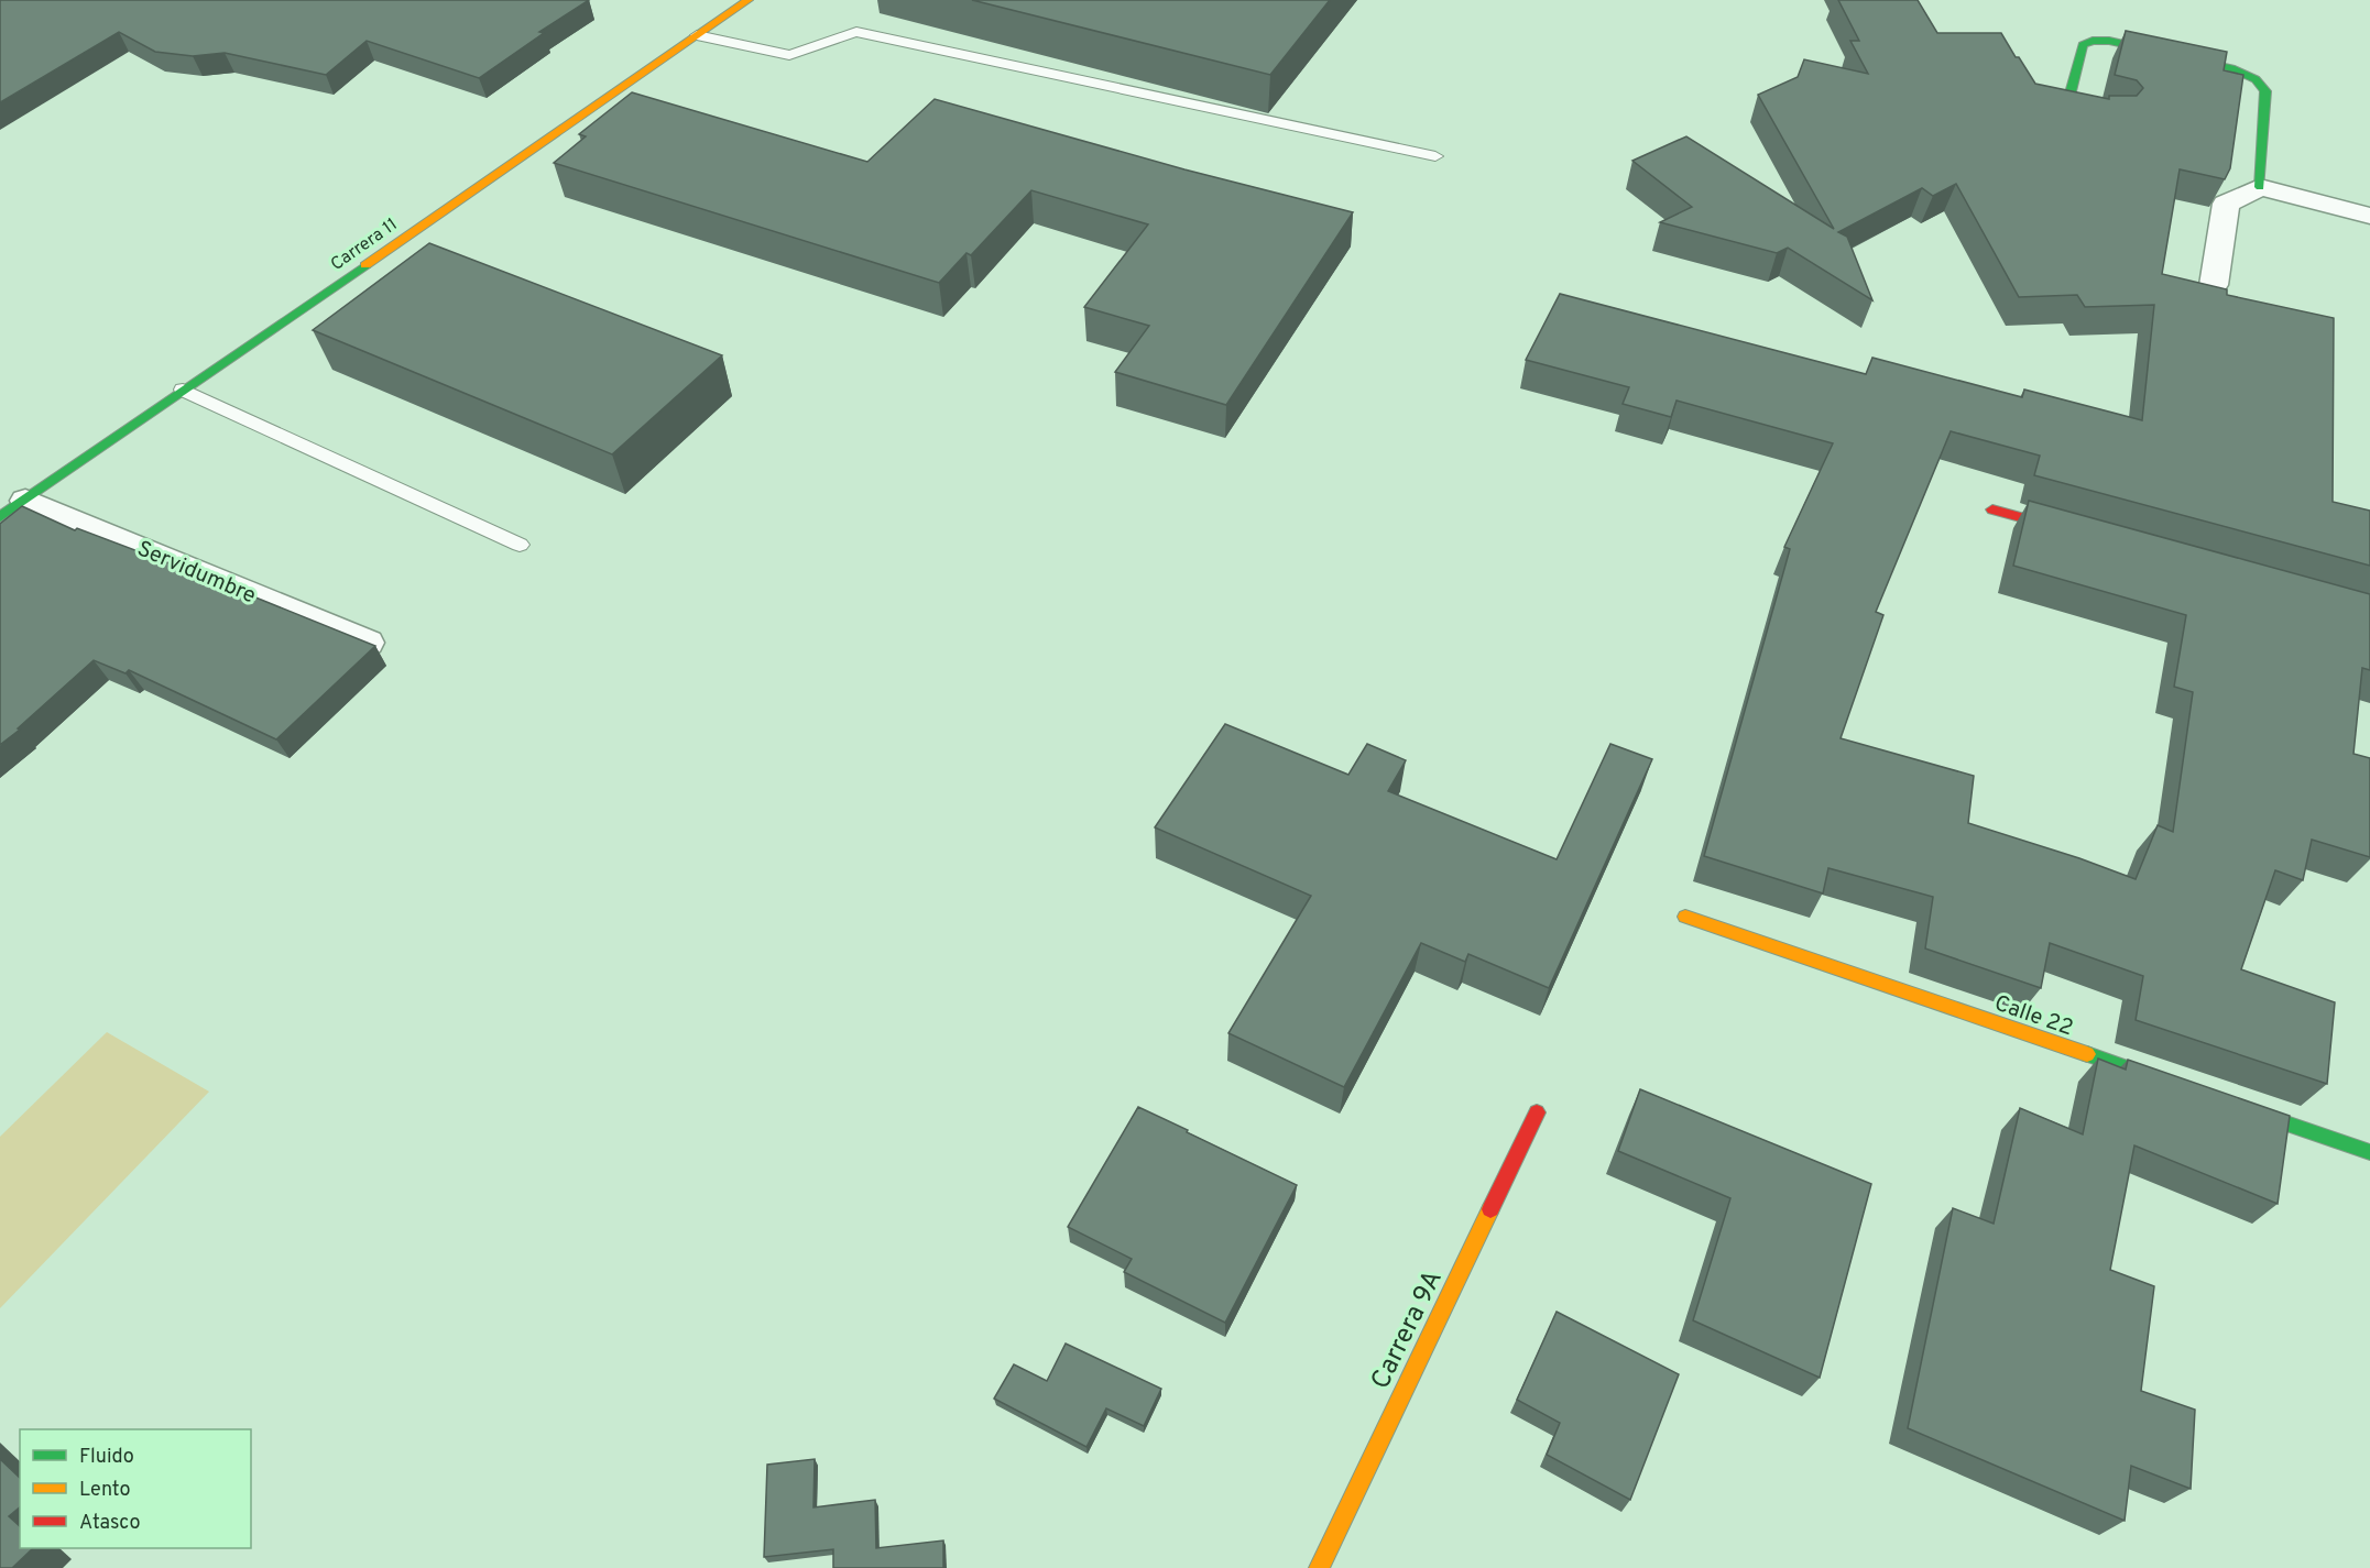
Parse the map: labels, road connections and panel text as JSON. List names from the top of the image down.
{
  "streets": {
    "street": [
      "Carrera 11",
      "Servidumbre",
      "Calle 22",
      "Carrera 9A"
    ]
  },
  "crossings": [
    ["Carrera 11", "Servidumbre"]
  ],
  "legend": ["Fluido", "Lento", "Atasco"]
}
